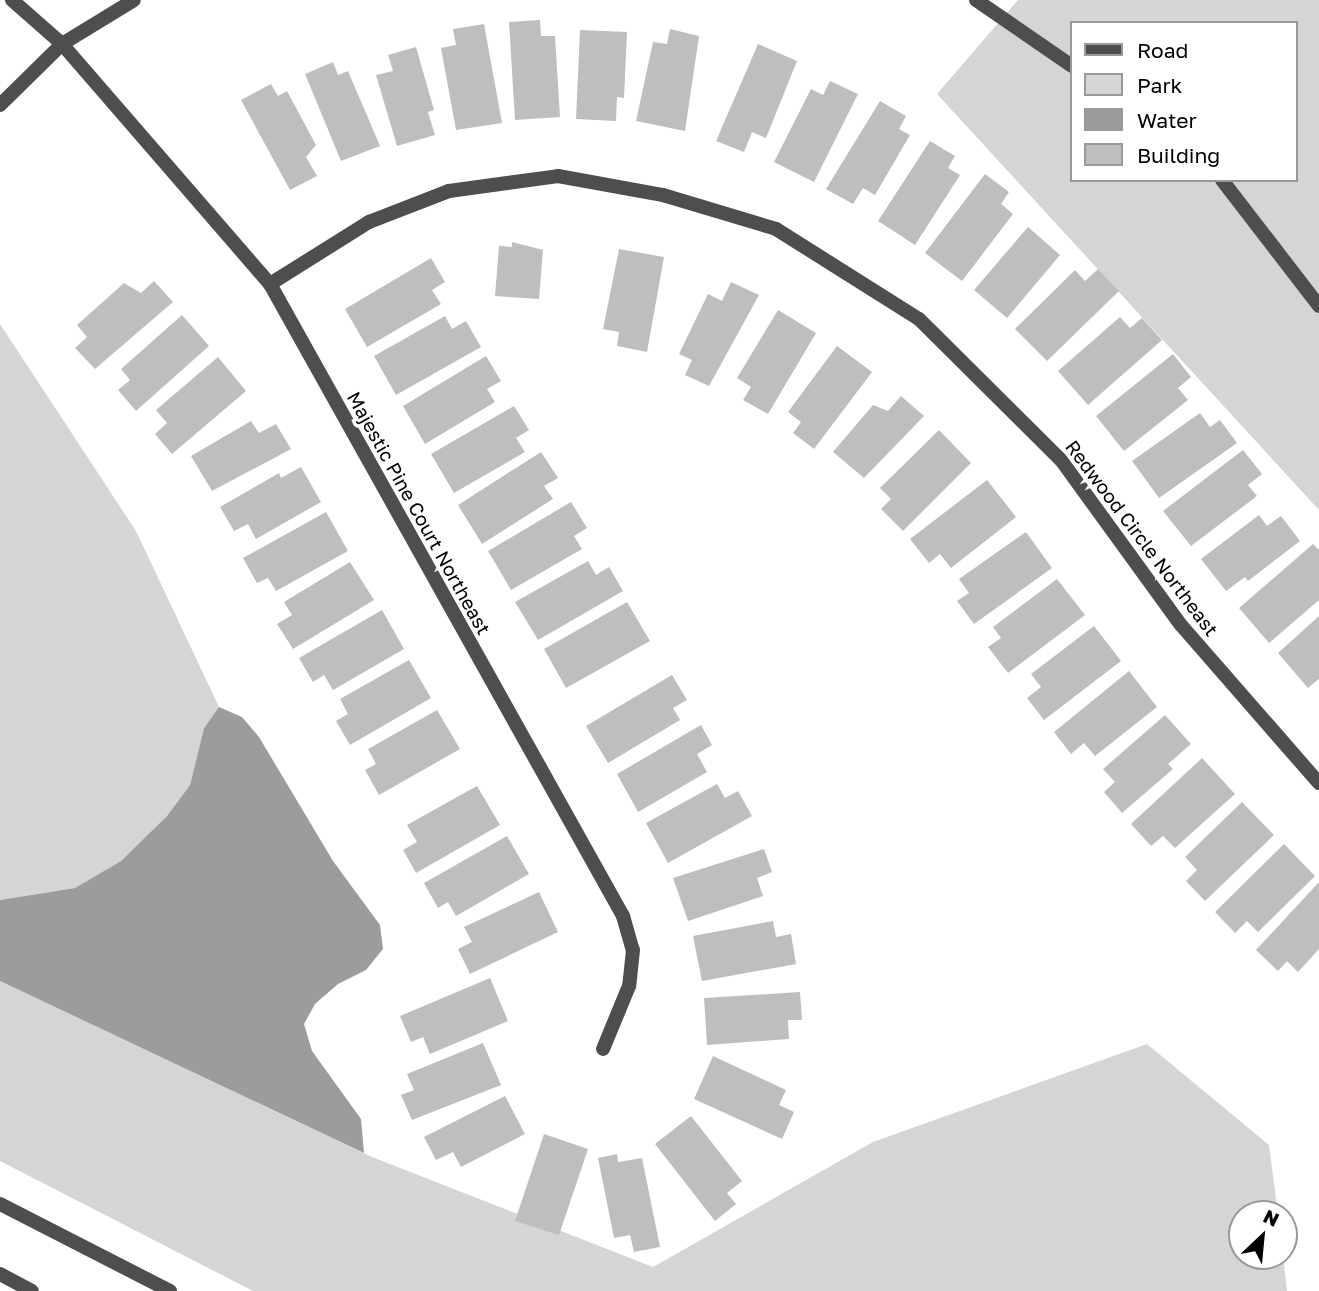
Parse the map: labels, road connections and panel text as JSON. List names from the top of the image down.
{
  "streets": {
    "street": ["Majestic Pine Court Northeast", "Redwood Circle Northeast"]
  },
  "crossings": [
    ["Majestic Pine Court Northeast", "Redwood Circle Northeast"]
  ],
  "legend": [
    "Road",
    "Park",
    "Water",
    "Building"
  ],
  "north": "top right"
}
